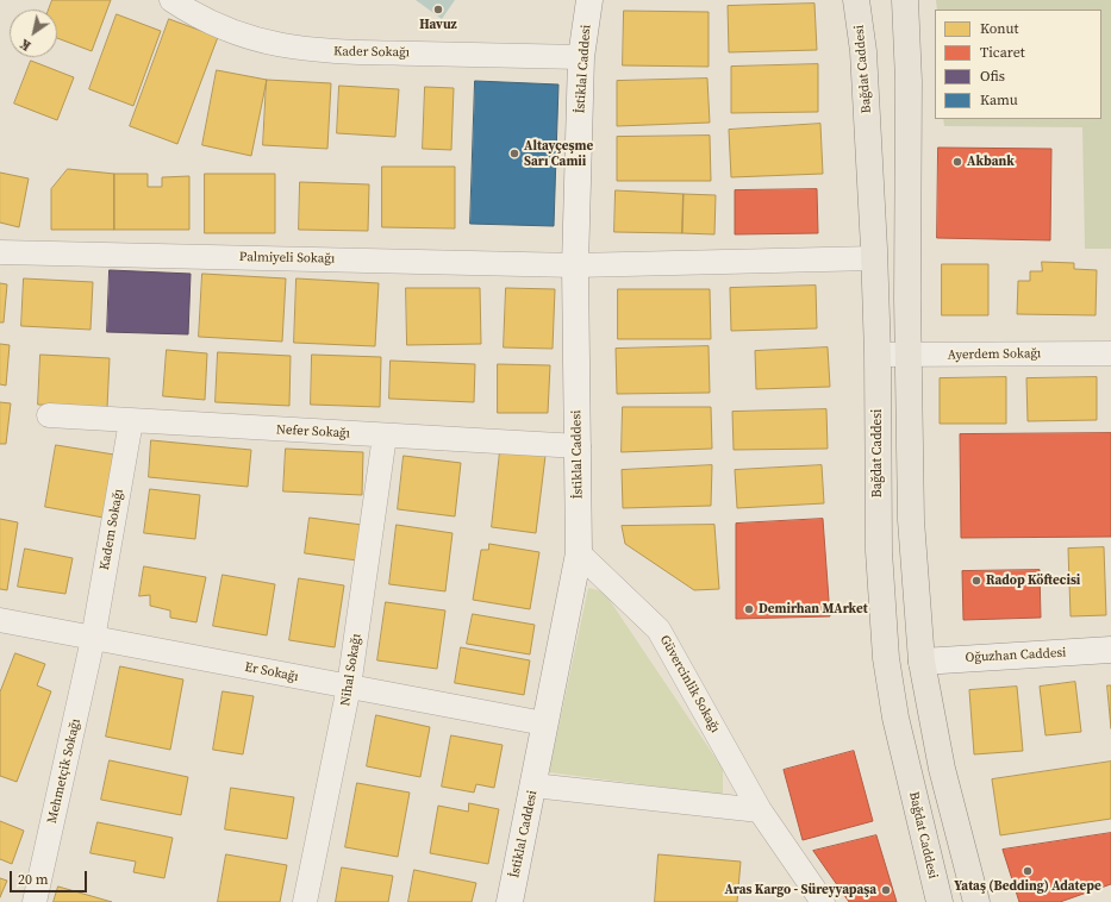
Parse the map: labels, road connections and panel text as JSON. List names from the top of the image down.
{
  "streets": {
    "main road": ["Bağdat Caddesi"],
    "street": [
      "Kader Sokağı",
      "İstiklal Caddesi",
      "Palmiyeli Sokağı",
      "Ayerdem Sokağı",
      "Nefer Sokağı",
      "Kadem Sokağı",
      "Oğuzhan Caddesi",
      "Nihal Sokağı",
      "Er Sokağı",
      "Güvercinlik Sokağı",
      "Mehmetçik Sokağı"
    ]
  },
  "crossings": [
    ["Kader Sokağı", "İstiklal Caddesi"],
    ["İstiklal Caddesi", "Palmiyeli Sokağı"],
    ["İstiklal Caddesi", "Nefer Sokağı"],
    ["İstiklal Caddesi", "Er Sokağı"],
    ["İstiklal Caddesi", "Güvercinlik Sokağı"],
    ["Bağdat Caddesi", "Palmiyeli Sokağı"],
    ["Bağdat Caddesi", "Ayerdem Sokağı"],
    ["Nefer Sokağı", "Kadem Sokağı"],
    ["Nefer Sokağı", "Nihal Sokağı"],
    ["Kadem Sokağı", "Er Sokağı"],
    ["Kadem Sokağı", "Mehmetçik Sokağı"],
    ["Nihal Sokağı", "Er Sokağı"],
    ["Er Sokağı", "Mehmetçik Sokağı"]
  ],
  "places": [
    "Havuz",
    "Altayçeşme Sarı Camii",
    "Akbank",
    "Radop Köftecisi",
    "Demirhan MArket",
    "Yataş (Bedding) Adatepe",
    "Aras Kargo - Süreyyapaşa"
  ],
  "legend": [
    "Konut",
    "Ticaret",
    "Ofis",
    "Kamu"
  ],
  "scale_bar": "20 m",
  "north": "bottom left"
}
